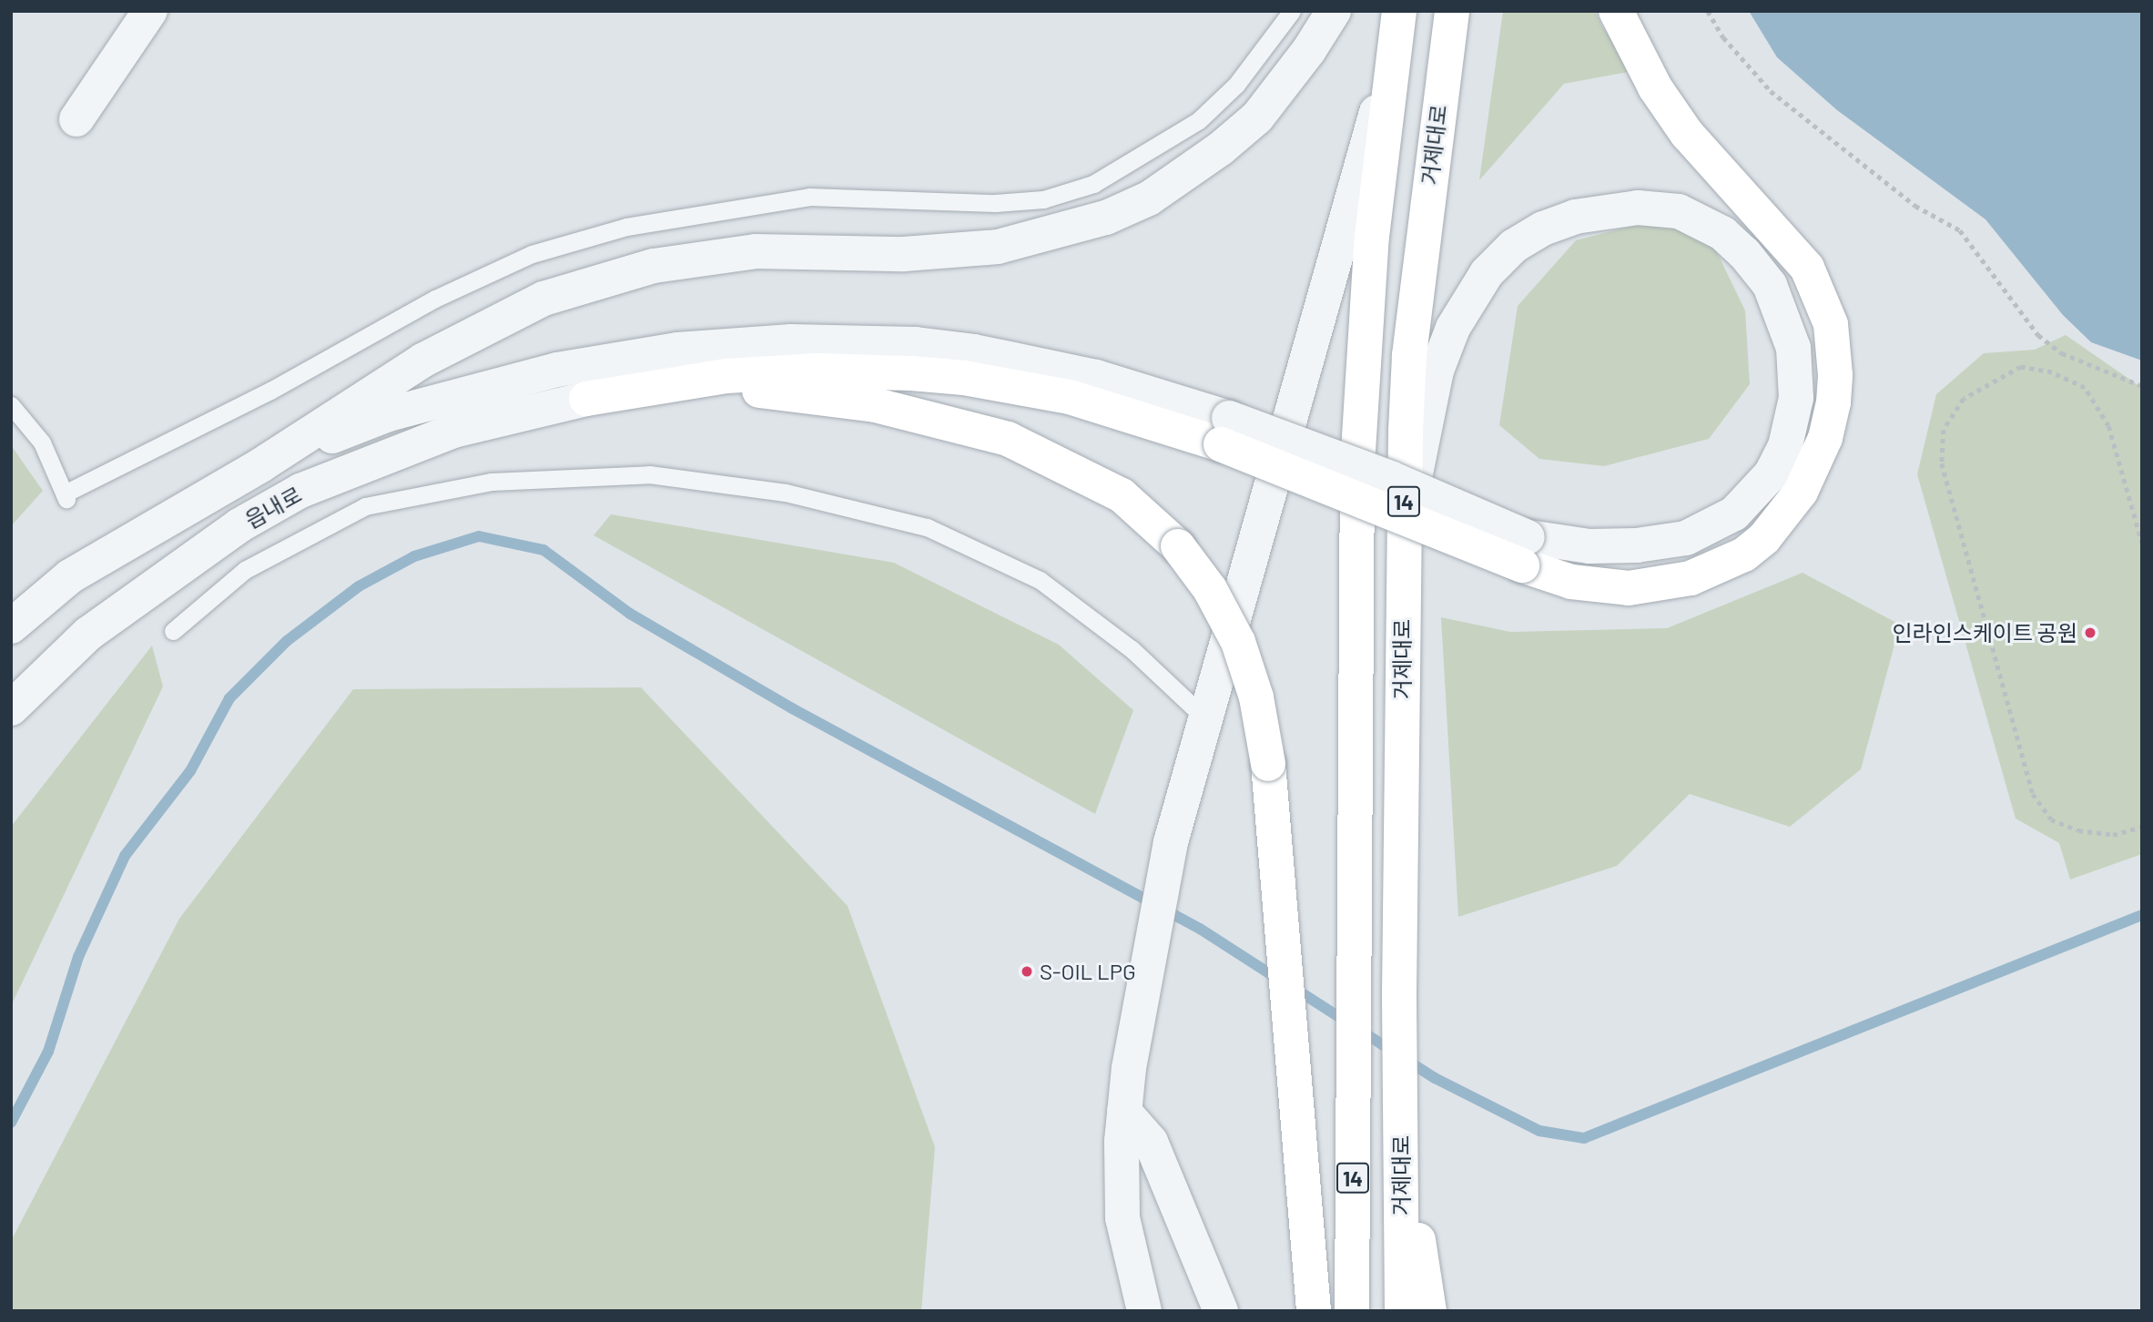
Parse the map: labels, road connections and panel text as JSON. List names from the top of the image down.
{
  "streets": {
    "highway": ["거제대로", "14"],
    "street": ["읍내로"]
  },
  "places": ["인라인스케이트 공원", "S-OIL LPG"]
}
